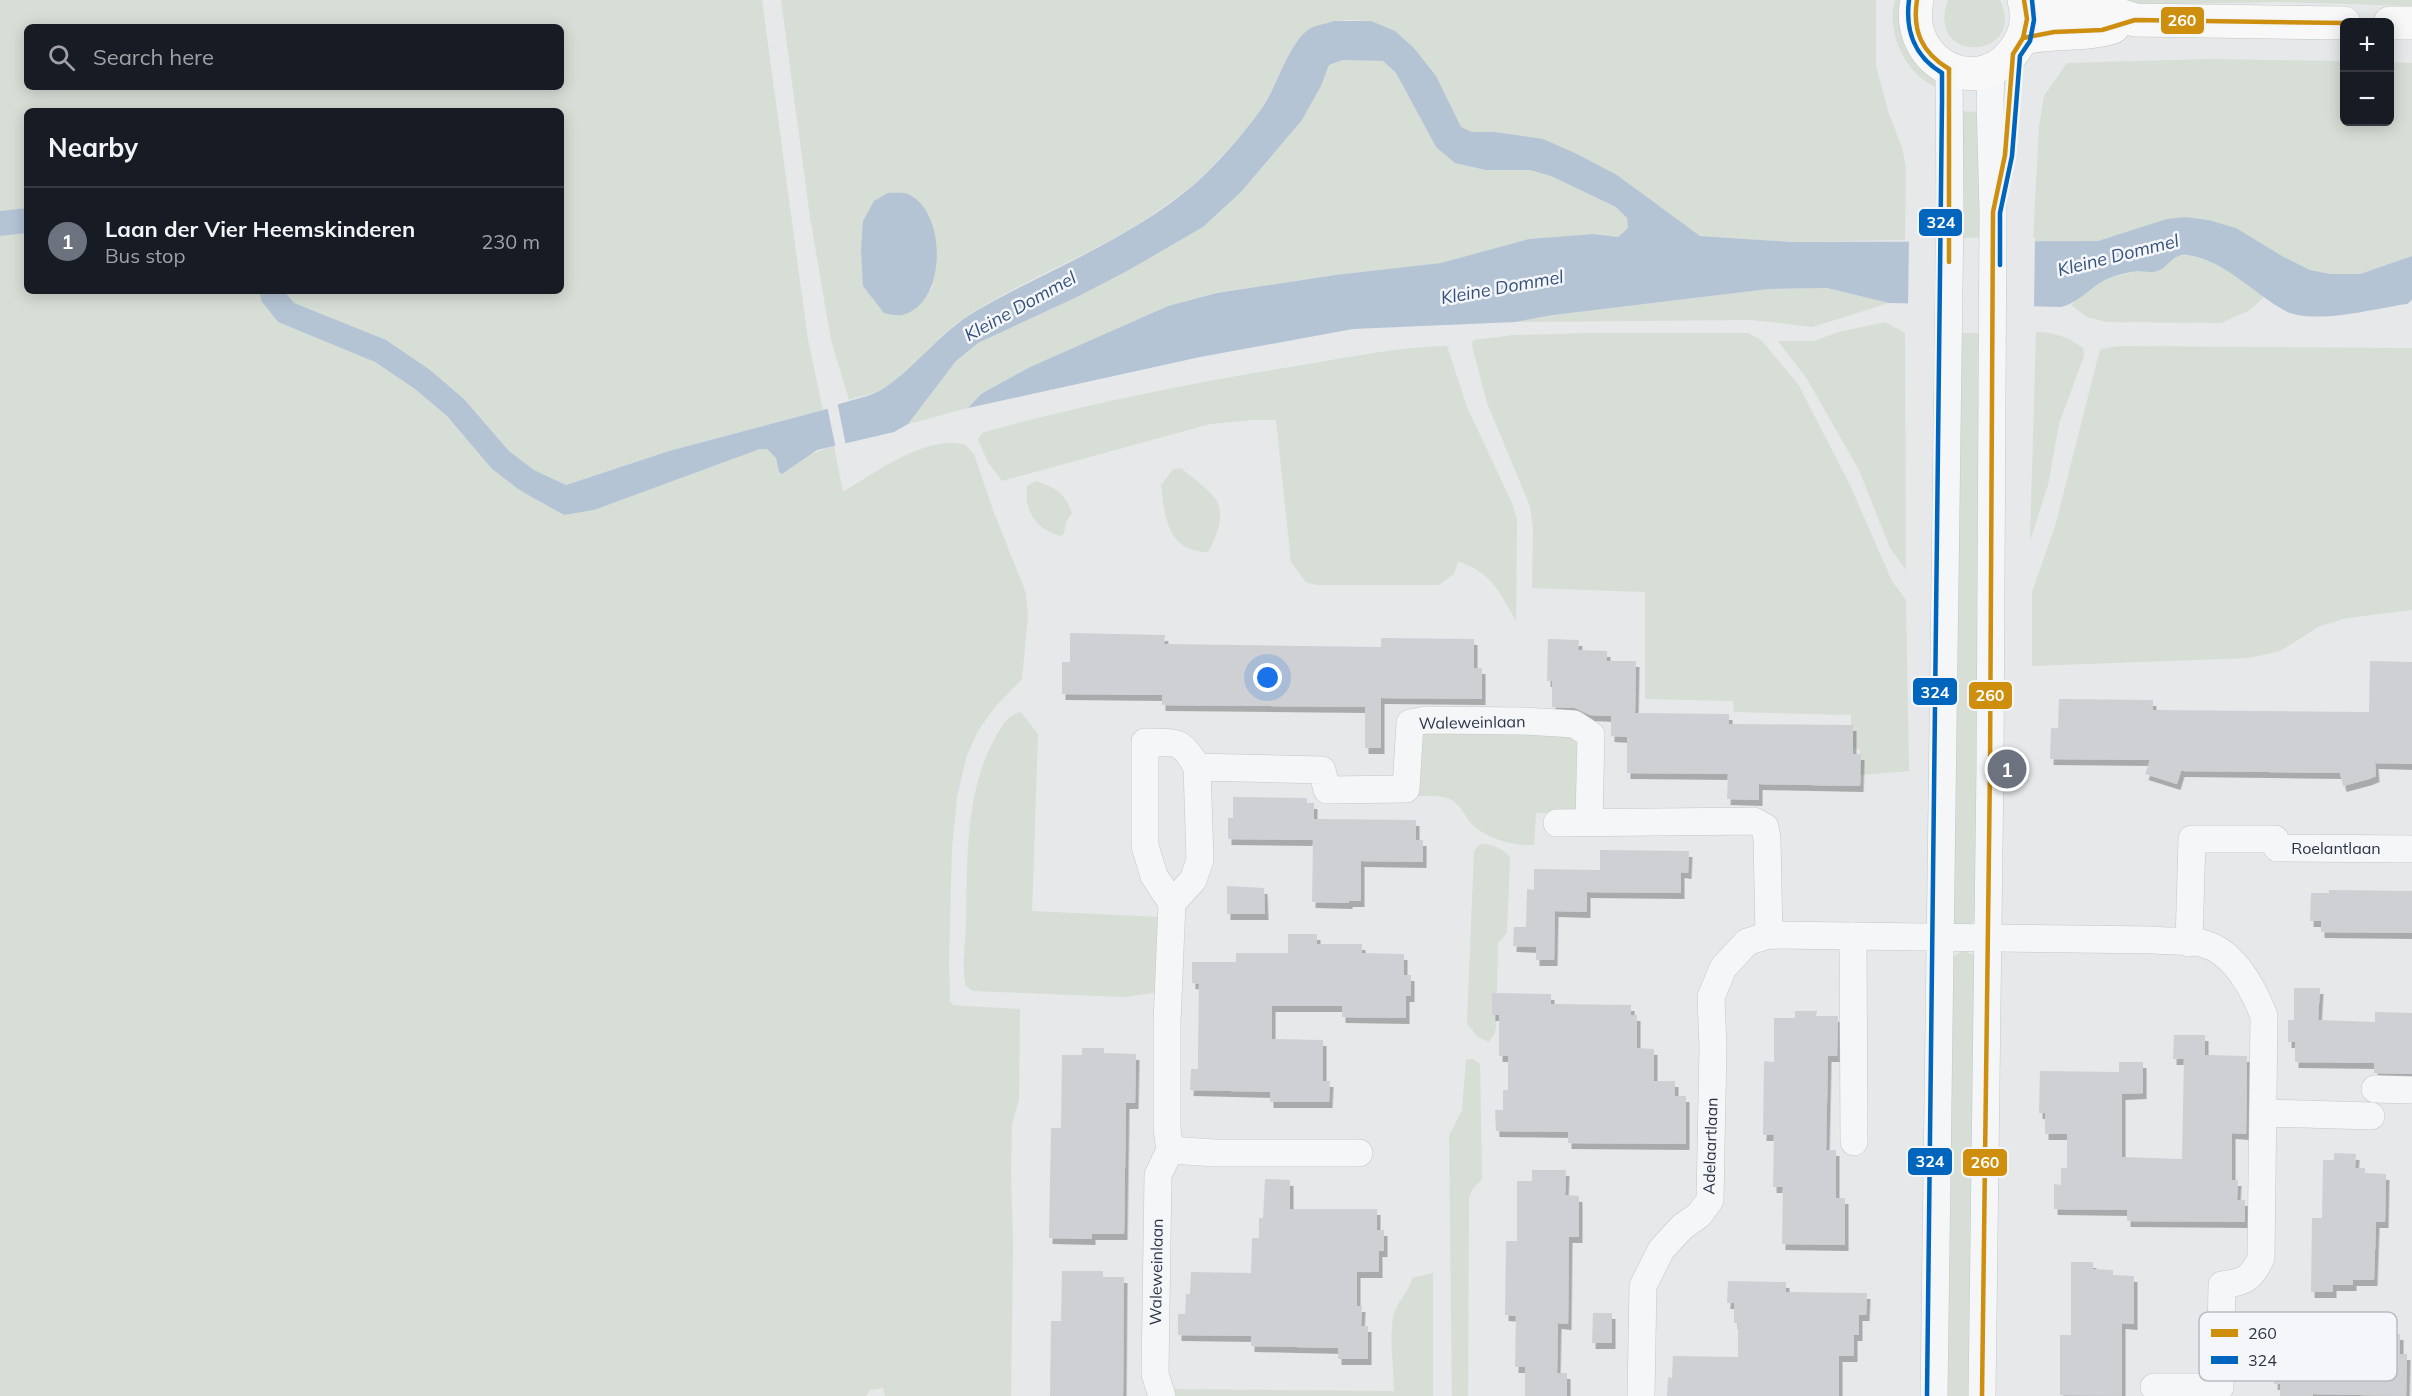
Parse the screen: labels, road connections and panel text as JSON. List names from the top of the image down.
{
  "streets": {
    "street": ["Waleweinlaan", "Roelantlaan", "Adelaartlaan"]
  },
  "water": ["Kleine Dommel"],
  "lines": ["transit line 260", "transit line 324"],
  "legend": ["260", "324"],
  "page": {
    "map_buttons": ["+", "−"],
    "search": "Search here",
    "heading": "Nearby",
    "list": [
      {
        "mark": "1",
        "name": "Laan der Vier Heemskinderen",
        "note": "Bus stop",
        "value": "230 m"
      }
    ],
    "pins": "1"
  }
}
